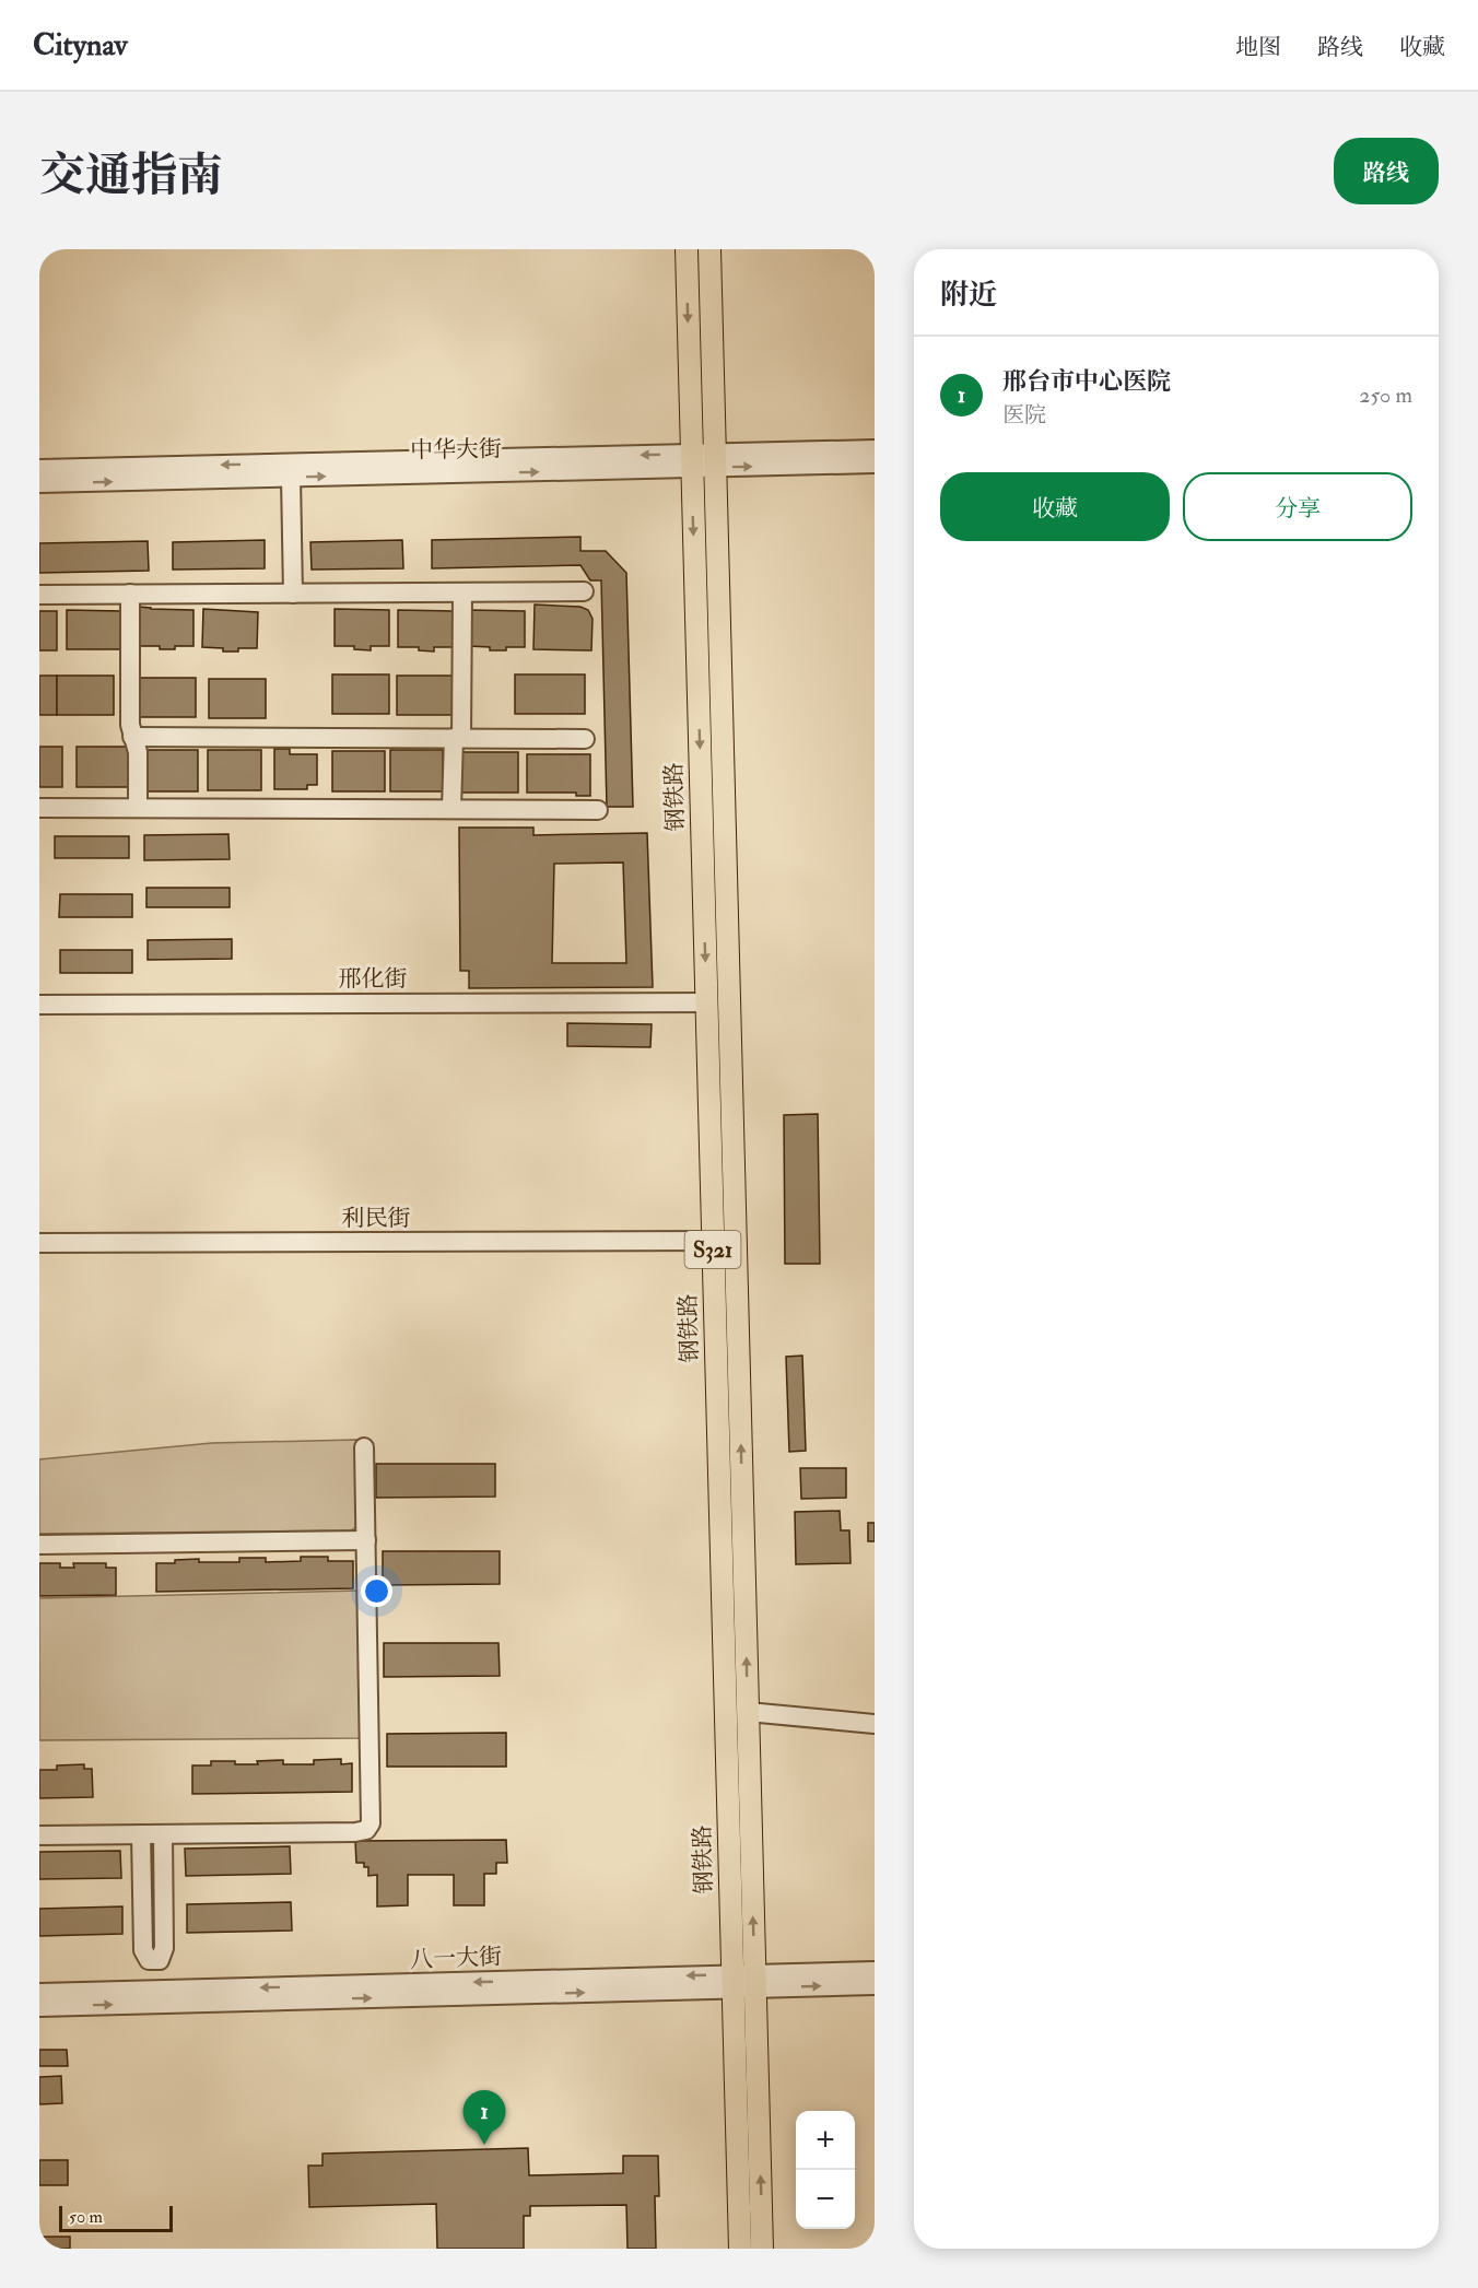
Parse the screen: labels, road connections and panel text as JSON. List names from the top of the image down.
{
  "streets": {
    "main road": ["钢铁路", "S321"],
    "street": [
      "中华大街",
      "邢化街",
      "利民街",
      "八一大街"
    ]
  },
  "crossings": [
    ["中华大街", "钢铁路"],
    ["中华大街", "S321"],
    ["钢铁路", "邢化街"],
    ["钢铁路", "利民街"],
    ["钢铁路", "八一大街"],
    ["S321", "八一大街"]
  ],
  "scale_bar": "50 m",
  "page": {
    "header": "Citynav",
    "nav": ["地图", "路线", "收藏"],
    "title": "交通指南",
    "buttons": [
      "路线",
      ["收藏", "分享"]
    ],
    "heading": "附近",
    "list": [
      {
        "mark": "1",
        "name": "邢台市中心医院",
        "note": "医院",
        "value": "250 m"
      }
    ],
    "pins": "1",
    "map_buttons": ["+", "−"],
    "scale": "50 m"
  }
}
